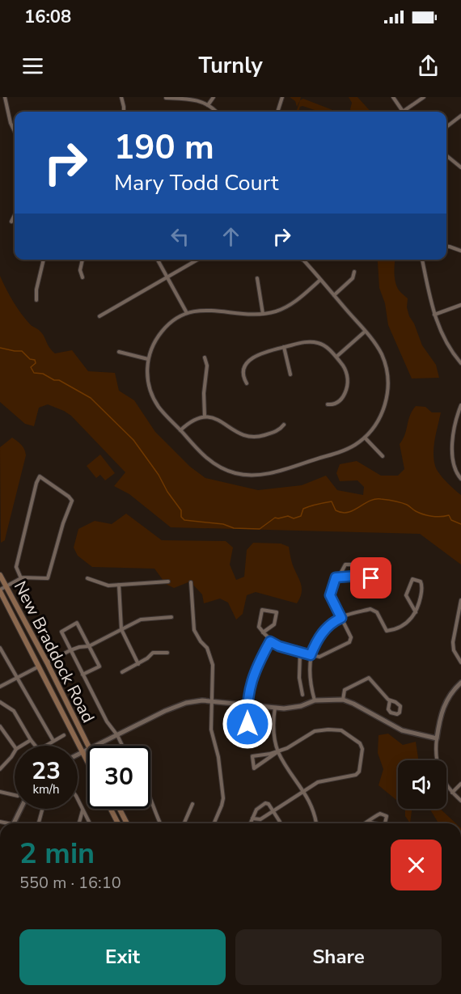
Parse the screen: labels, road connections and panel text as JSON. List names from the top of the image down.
{
  "streets": {
    "main road": ["New Braddock Road"]
  },
  "page": {
    "status": "16:08",
    "header": "Turnly",
    "turn": ["190 m", "Mary Todd Court"],
    "speed": "23 km/h",
    "limit": "30",
    "heading": ["2 min", "550 m · 16:10"],
    "buttons": ["Exit", "Share"]
  }
}
